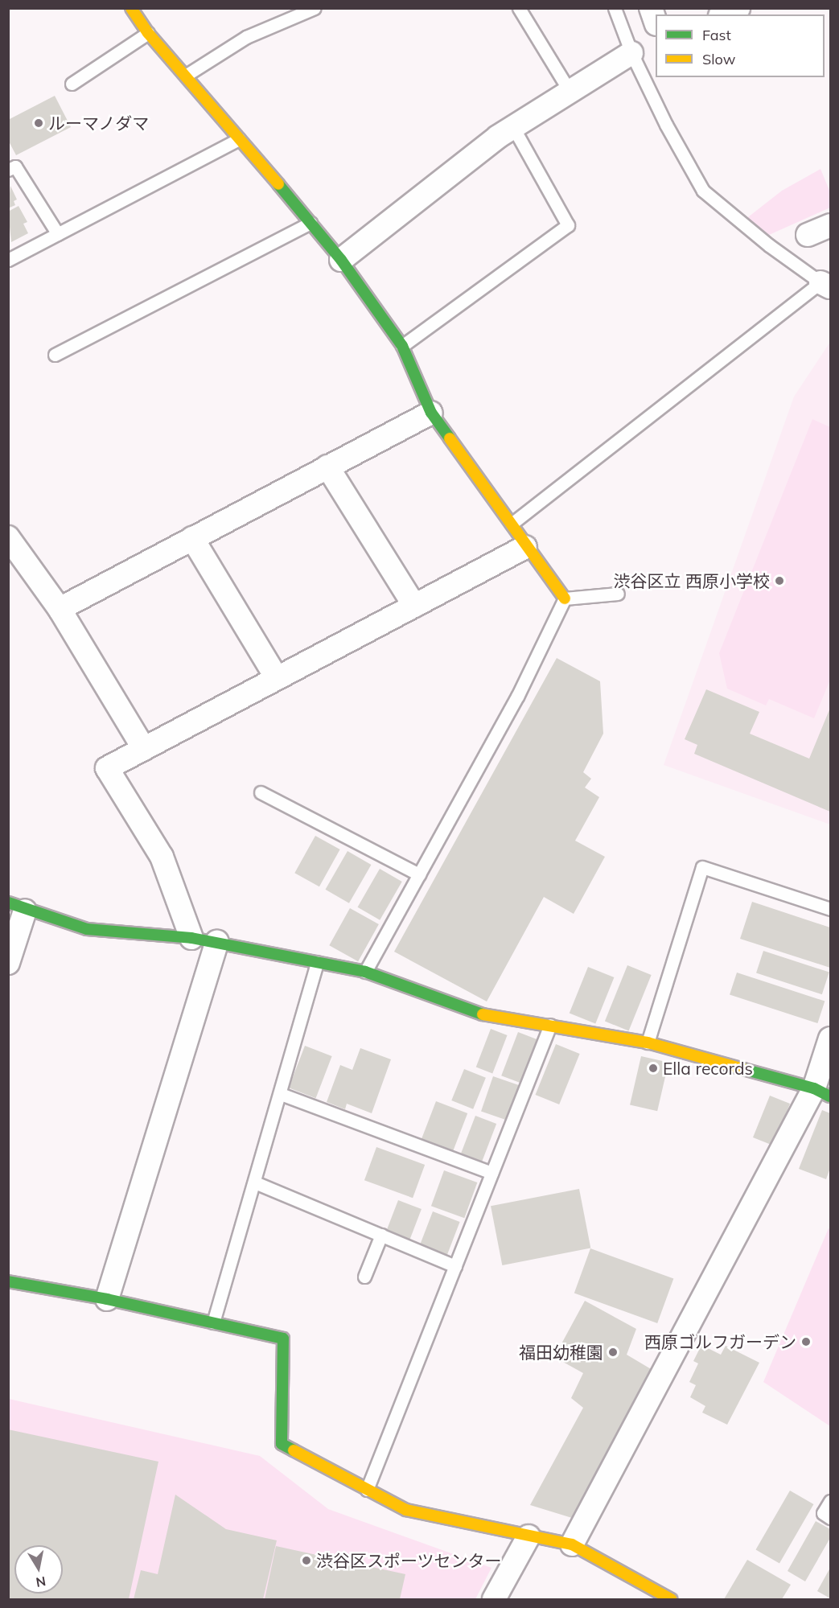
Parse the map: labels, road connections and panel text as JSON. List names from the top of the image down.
{
  "places": [
    "ルーマノダマ",
    "渋谷区立 西原小学校",
    "Ella records",
    "西原ゴルフガーデン",
    "福田幼稚園",
    "渋谷区スポーツセンター"
  ],
  "legend": ["Fast", "Slow"],
  "north": "bottom"
}
